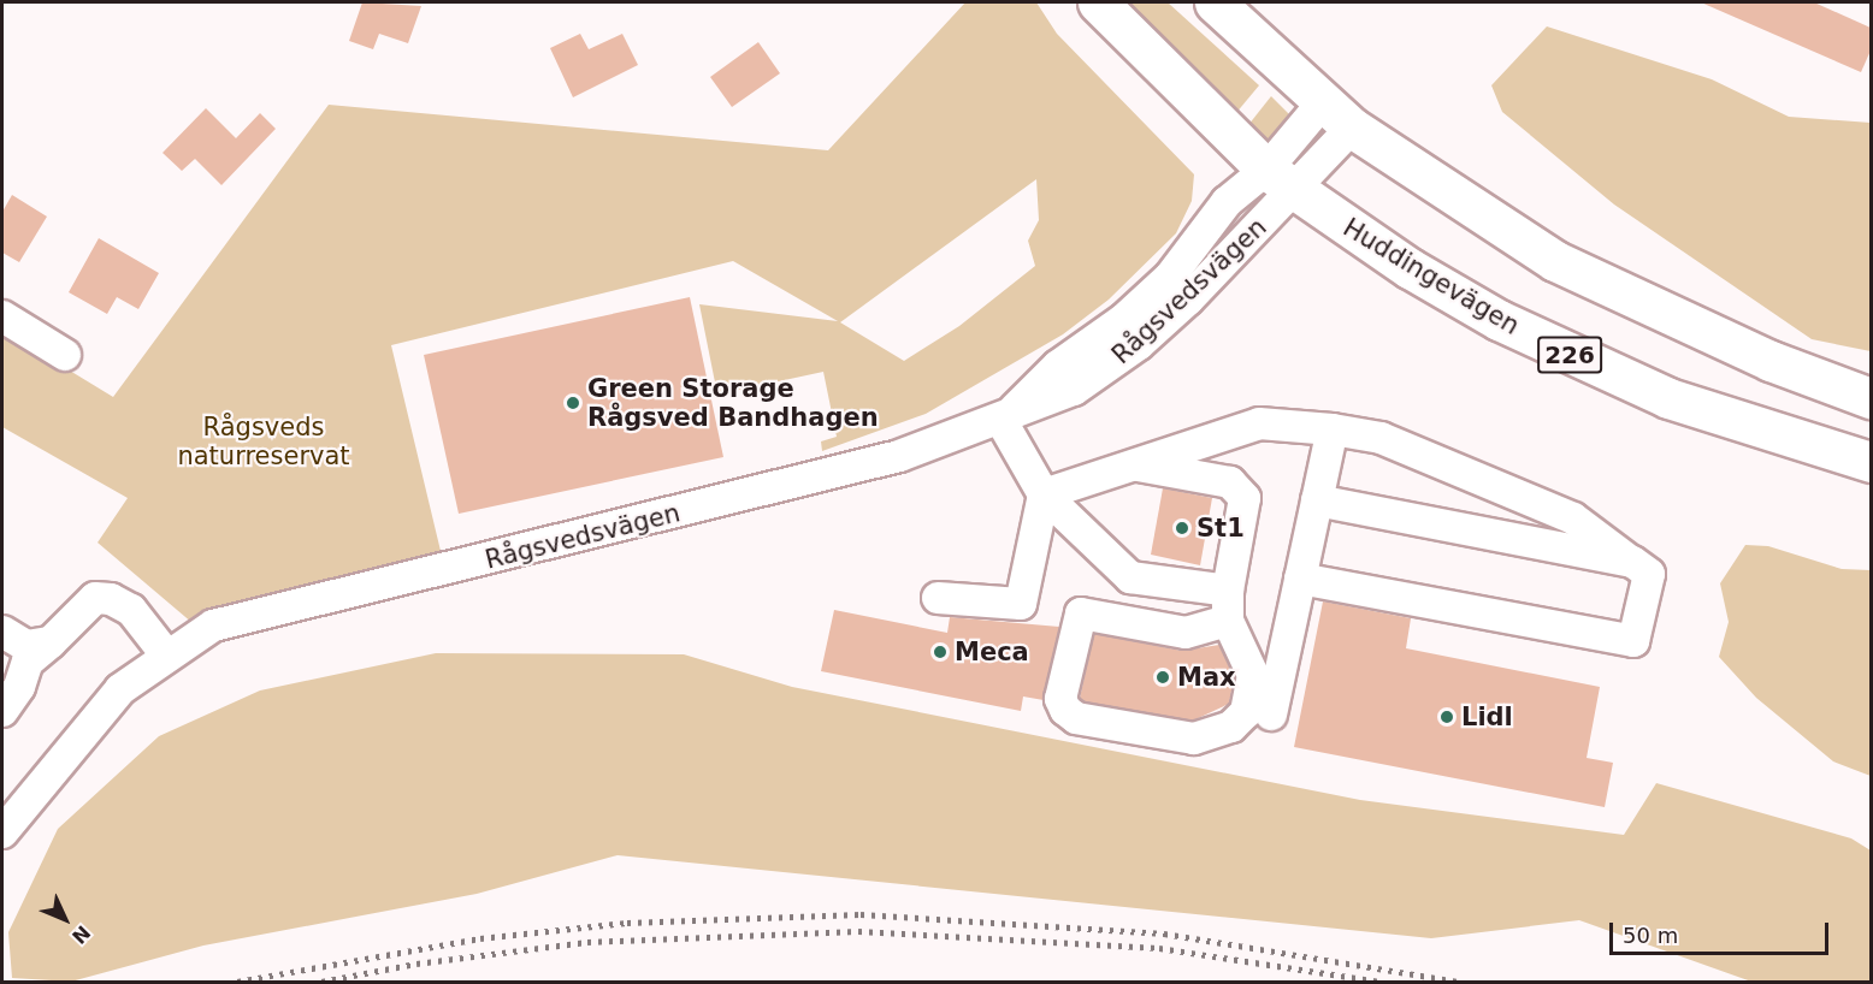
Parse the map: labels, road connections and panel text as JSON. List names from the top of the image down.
{
  "streets": {
    "main road": ["Huddingevägen", "226"],
    "street": ["Rågsvedsvägen"]
  },
  "crossings": [
    ["Huddingevägen", "Rågsvedsvägen"]
  ],
  "parks": ["Rågsveds naturreservat"],
  "places": [
    "Green Storage Rågsved Bandhagen",
    "St1",
    "Meca",
    "Max",
    "Lidl"
  ],
  "scale_bar": "50 m",
  "north": "bottom right"
}
